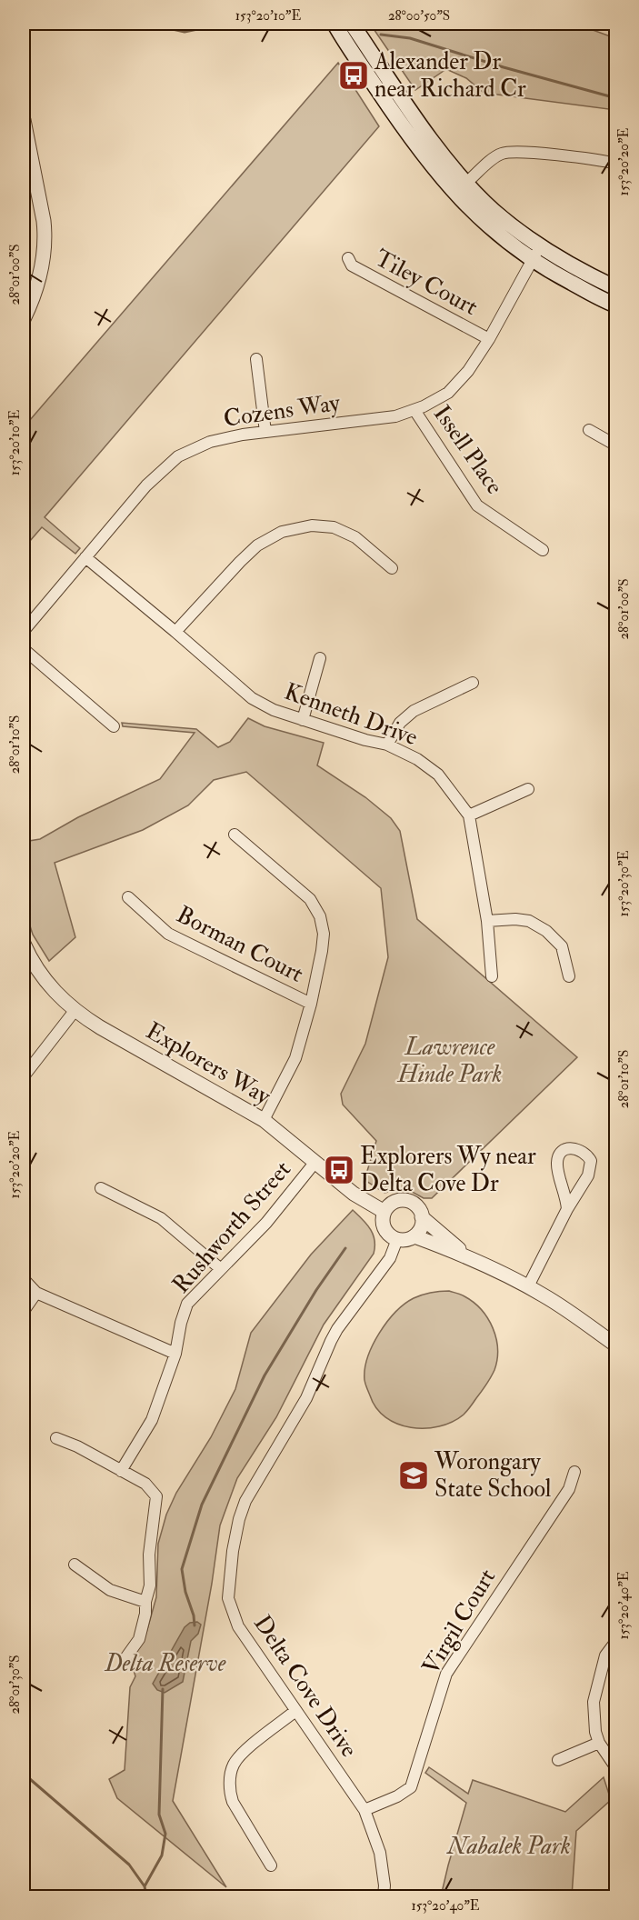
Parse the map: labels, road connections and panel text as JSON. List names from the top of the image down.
{
  "streets": {
    "street": [
      "Tiley Court",
      "Cozens Way",
      "Issell Place",
      "Kenneth Drive",
      "Borman Court",
      "Explorers Way",
      "Rushworth Street",
      "Virgil Court",
      "Delta Cove Drive"
    ]
  },
  "crossings": [
    ["Tiley Court", "Cozens Way"],
    ["Cozens Way", "Issell Place"],
    ["Cozens Way", "Kenneth Drive"],
    ["Explorers Way", "Rushworth Street"],
    ["Explorers Way", "Delta Cove Drive"],
    ["Virgil Court", "Delta Cove Drive"]
  ],
  "parks": ["Lawrence Hinde Park", "Delta Reserve", "Nabalek Park"],
  "places": {
    "bus stop": ["Alexander Dr near Richard Cr", "Explorers Wy near Delta Cove Dr"],
    "school or university": ["Worongary State School"]
  },
  "coordinates": [
    "153°20'10\"E",
    "28°00'50\"S",
    "153°20'20\"E",
    "28°01'00\"S",
    "28°01'10\"S",
    "153°20'30\"E",
    "153°20'40\"E",
    "28°01'30\"S"
  ]
}
